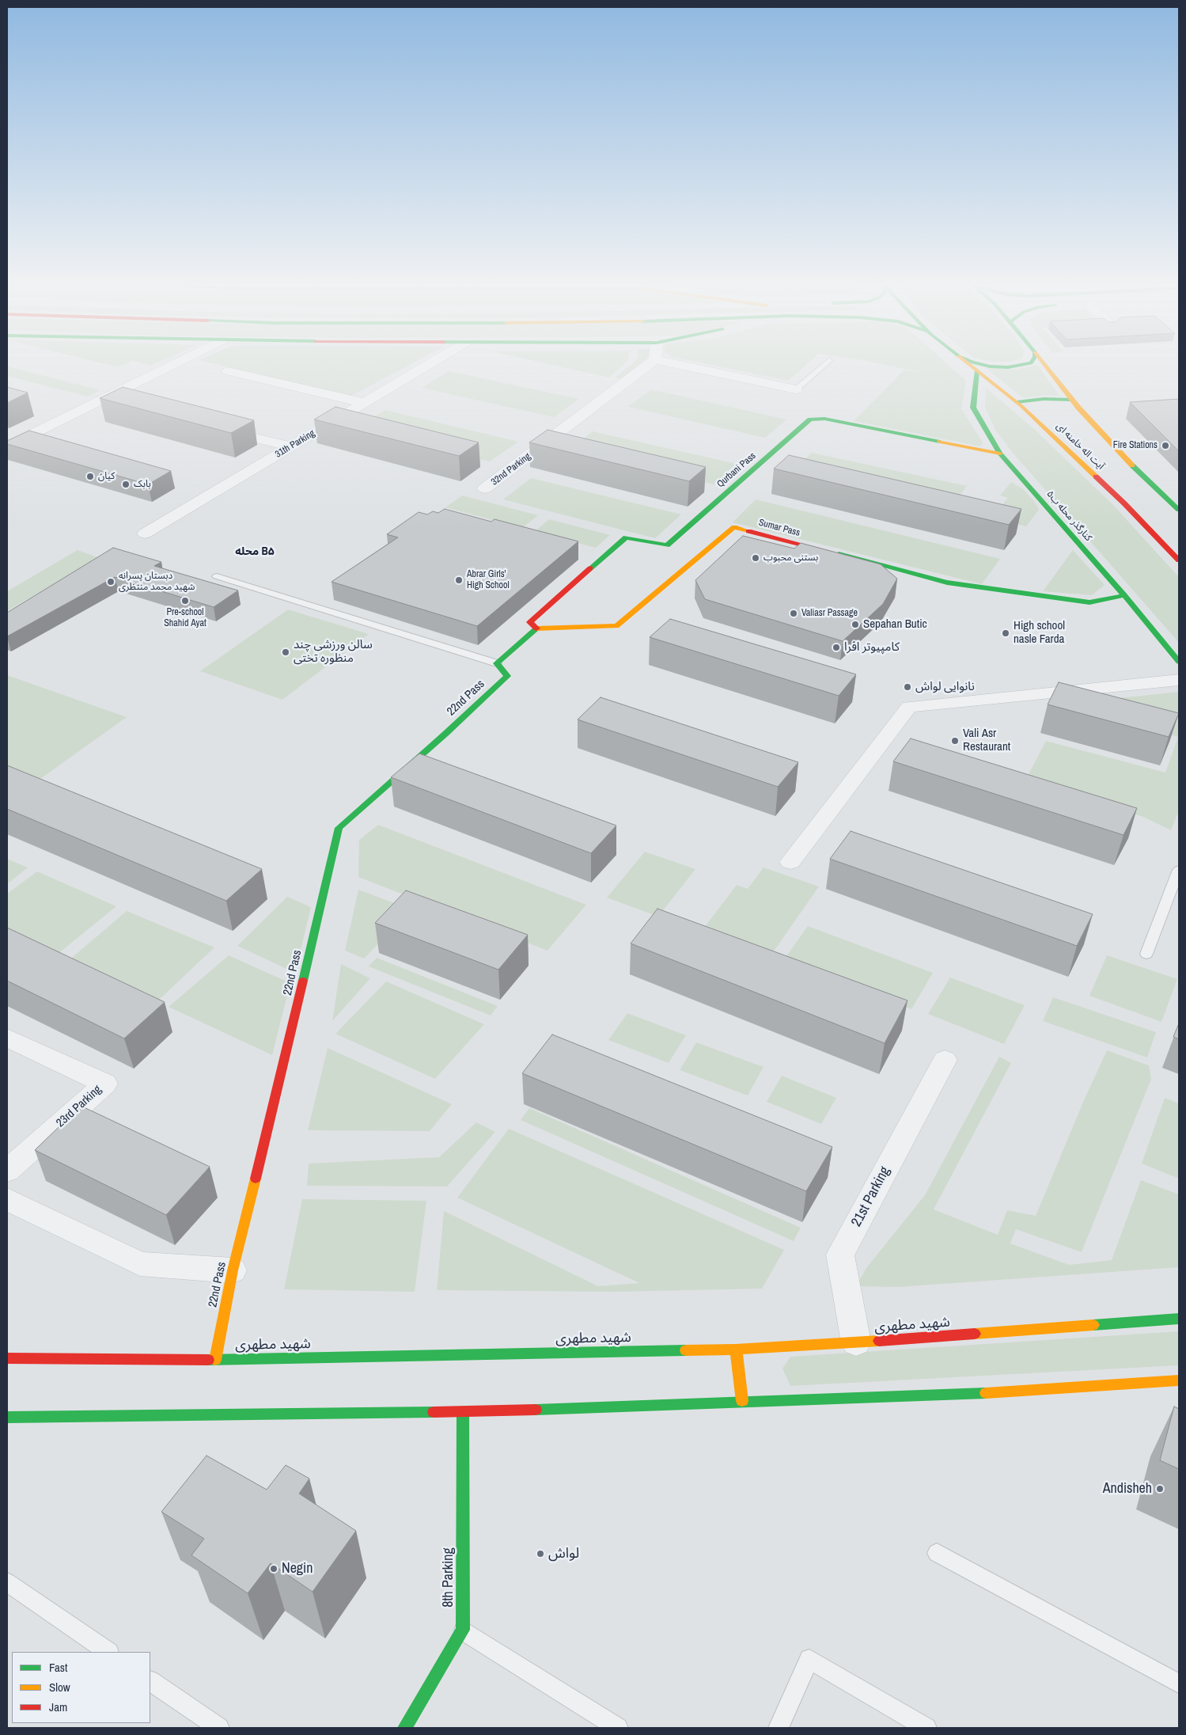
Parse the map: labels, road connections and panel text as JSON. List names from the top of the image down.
{
  "streets": {
    "street": [
      "31th Parking",
      "آیت اله خامنه ای",
      "32nd Parking",
      "Qurbani Pass",
      "کنارگذر محله ب۵",
      "Sumar Pass",
      "22nd Pass",
      "23rd Parking",
      "21st Parking",
      "شهید مطهری",
      "8th Parking"
    ]
  },
  "crossings": [
    ["آیت اله خامنه ای", "کنارگذر محله ب۵"],
    ["Qurbani Pass", "کنارگذر محله ب۵"],
    ["Qurbani Pass", "Sumar Pass"],
    ["کنارگذر محله ب۵", "Sumar Pass"],
    ["22nd Pass", "شهید مطهری"],
    ["21st Parking", "شهید مطهری"]
  ],
  "districts": ["محله B۵"],
  "places": [
    "Fire Stations",
    "کیان",
    "بابک",
    "بستنی محبوب",
    "Abrar Girls' High School",
    "دبستان پسرانه شهید محمد منتظری",
    "Pre-school Shahid Ayat",
    "Valiasr Passage",
    "Sepahan Butic",
    "High school nasle Farda",
    "کامپیوتر افرا",
    "سالن ورزشی چند منظوره تختی",
    "نانوایی لواش",
    "Vali Asr Restaurant",
    "Andisheh",
    "لواش",
    "Negin"
  ],
  "legend": ["Fast", "Slow", "Jam"]
}
